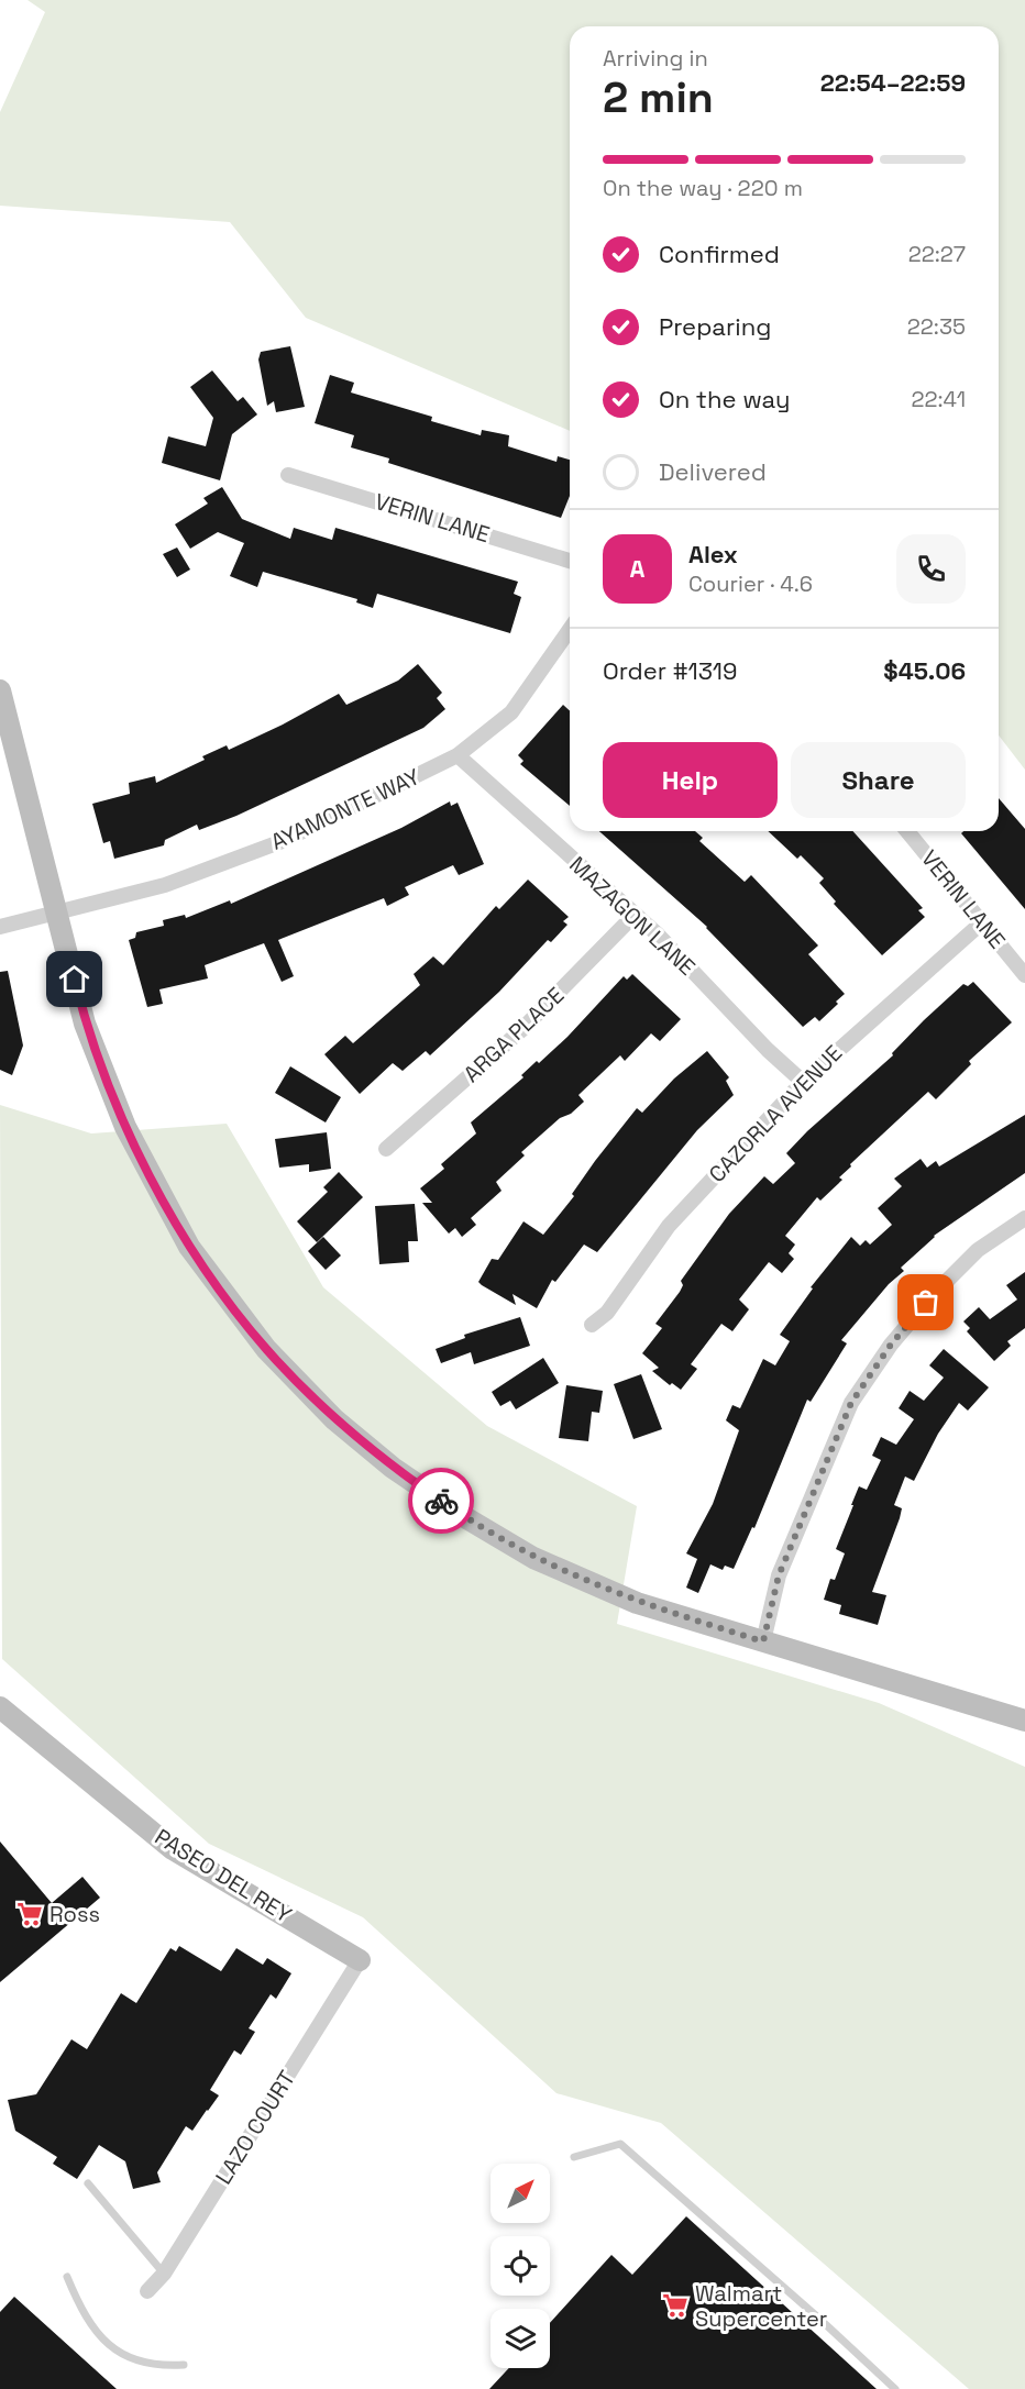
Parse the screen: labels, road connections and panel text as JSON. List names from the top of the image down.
{
  "streets": {
    "street": [
      "VERIN LANE",
      "AYAMONTE WAY",
      "MAZAGON LANE",
      "ARGA PLACE",
      "CAZORLA AVENUE",
      "PASEO DEL REY",
      "LAZO COURT"
    ]
  },
  "crossings": [
    ["VERIN LANE", "CAZORLA AVENUE"],
    ["AYAMONTE WAY", "MAZAGON LANE"],
    ["MAZAGON LANE", "ARGA PLACE"],
    ["MAZAGON LANE", "CAZORLA AVENUE"],
    ["PASEO DEL REY", "LAZO COURT"]
  ],
  "places": {
    "supermarket": ["Ross", "Walmart Supercenter"]
  },
  "north": "top right",
  "page": {
    "heading": ["2 min", "Arriving in", "22:54–22:59"],
    "panel": [
      "Alex",
      "Courier · 4.6",
      "Order #1319",
      "$45.06"
    ],
    "bar": "On the way · 220 m",
    "list": [
      ["Confirmed", "22:27"],
      ["Preparing", "22:35"],
      ["On the way", "22:41"],
      "Delivered"
    ],
    "round": "A",
    "buttons": ["Help", "Share"]
  }
}
